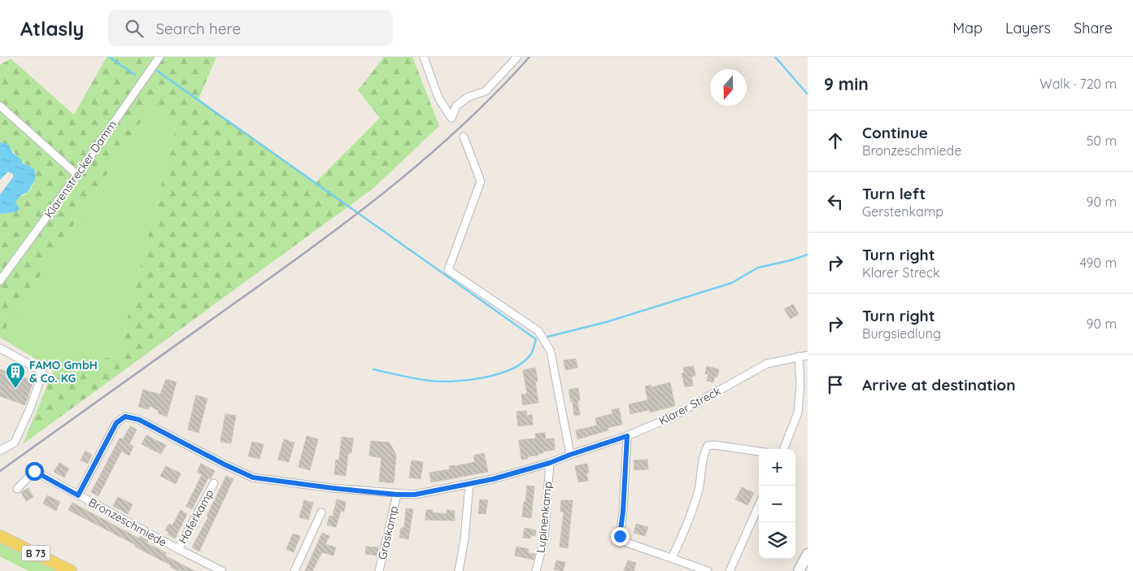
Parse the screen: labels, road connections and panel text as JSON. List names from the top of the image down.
{
  "streets": {
    "main road": ["B 73"],
    "street": [
      "Klarenstrecker Damm",
      "Klarer Streck",
      "Haferkamp",
      "Lupinenkamp",
      "Bronzeschmiede",
      "Graskamp"
    ]
  },
  "crossings": [
    ["Klarer Streck", "Lupinenkamp"],
    ["Klarer Streck", "Bronzeschmiede"],
    ["Klarer Streck", "Graskamp"],
    ["Haferkamp", "Bronzeschmiede"]
  ],
  "places": {
    "building": ["FAMO GmbH & Co. KG"]
  },
  "north": "bottom",
  "page": {
    "header": "Atlasly",
    "search": "Search here",
    "nav": ["Map", "Layers", "Share"],
    "heading": ["9 min", "Walk · 720 m"],
    "list": [
      ["Continue", "Bronzeschmiede", "50 m"],
      ["Turn left", "Gerstenkamp", "90 m"],
      ["Turn right", "Klarer Streck", "490 m"],
      ["Turn right", "Burgsiedlung", "90 m"],
      "Arrive at destination"
    ],
    "map_buttons": ["+", "−"]
  }
}
